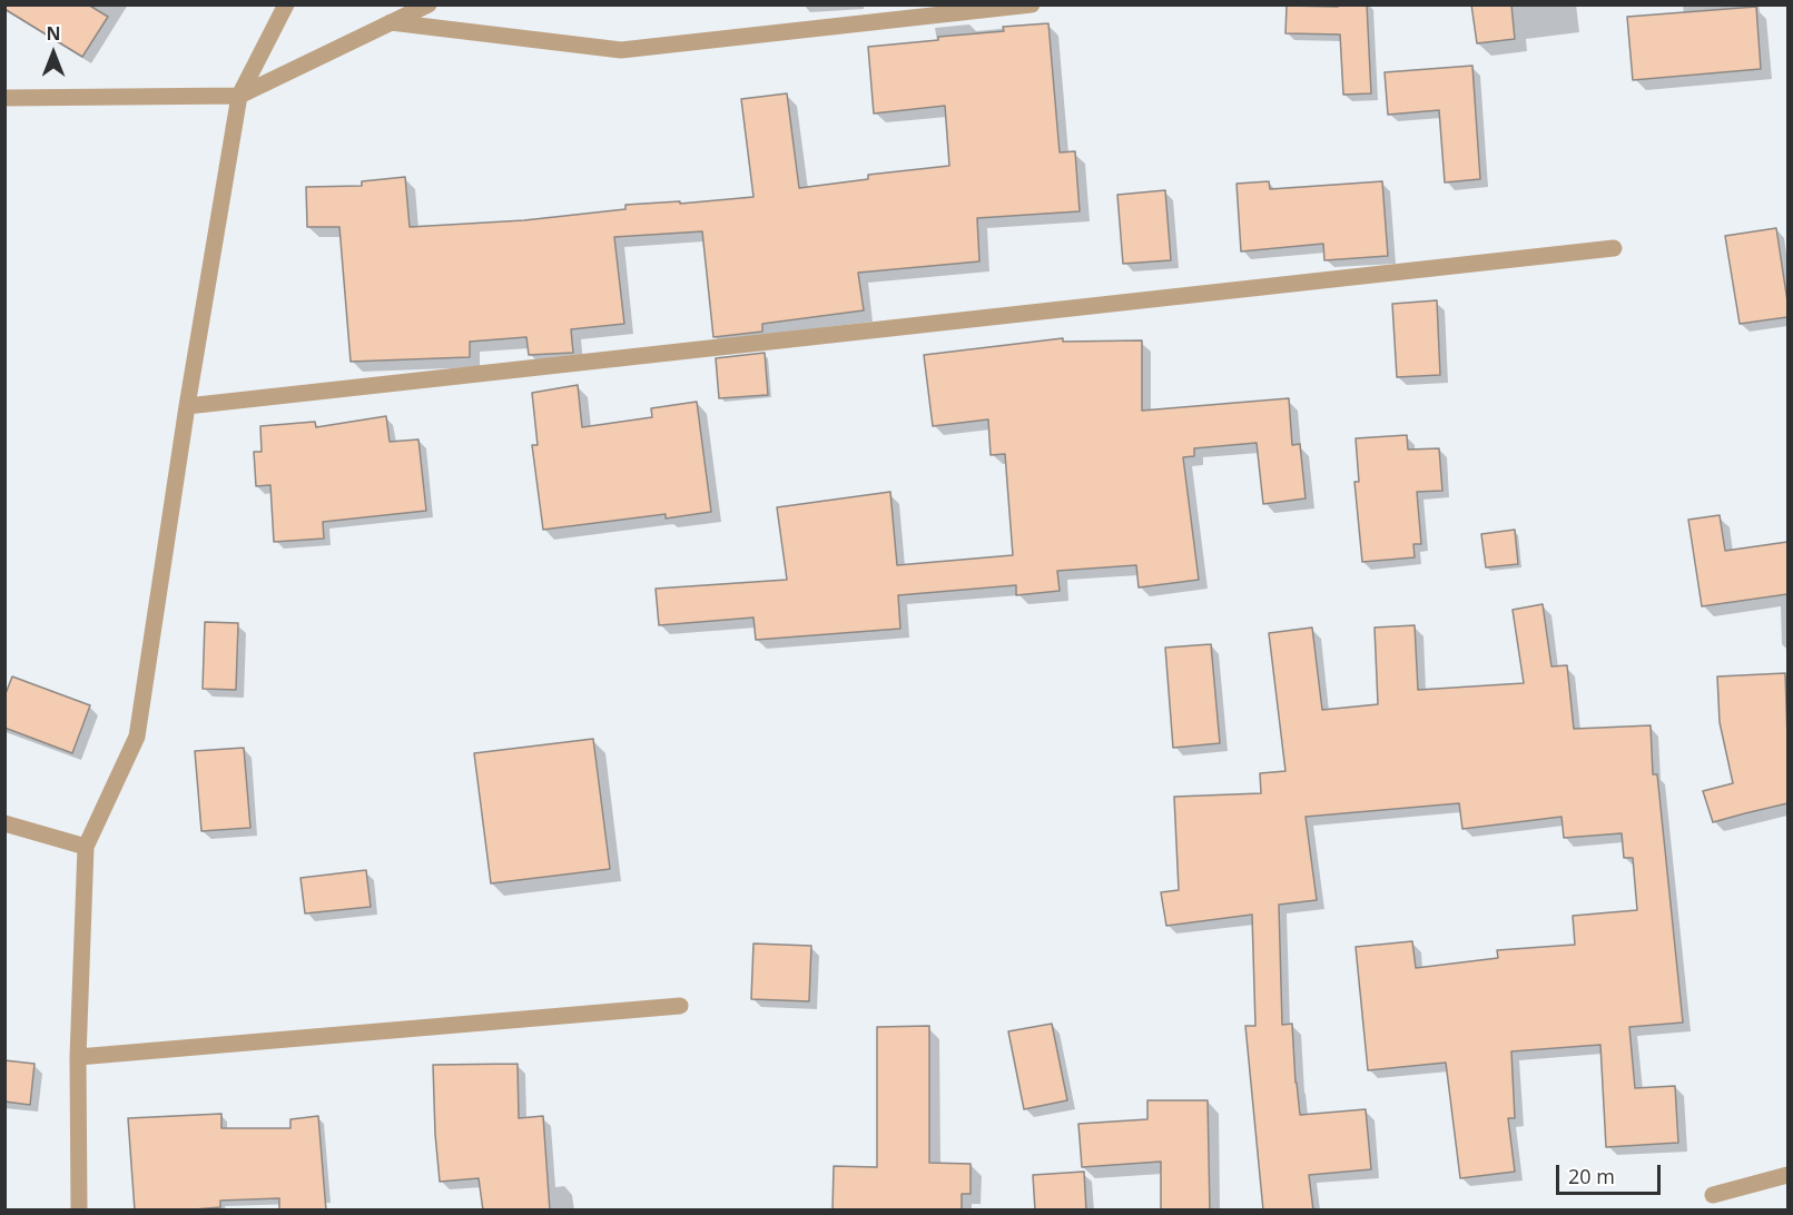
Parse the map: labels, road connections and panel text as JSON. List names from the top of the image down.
{
  "scale_bar": "20 m",
  "north": "top"
}
